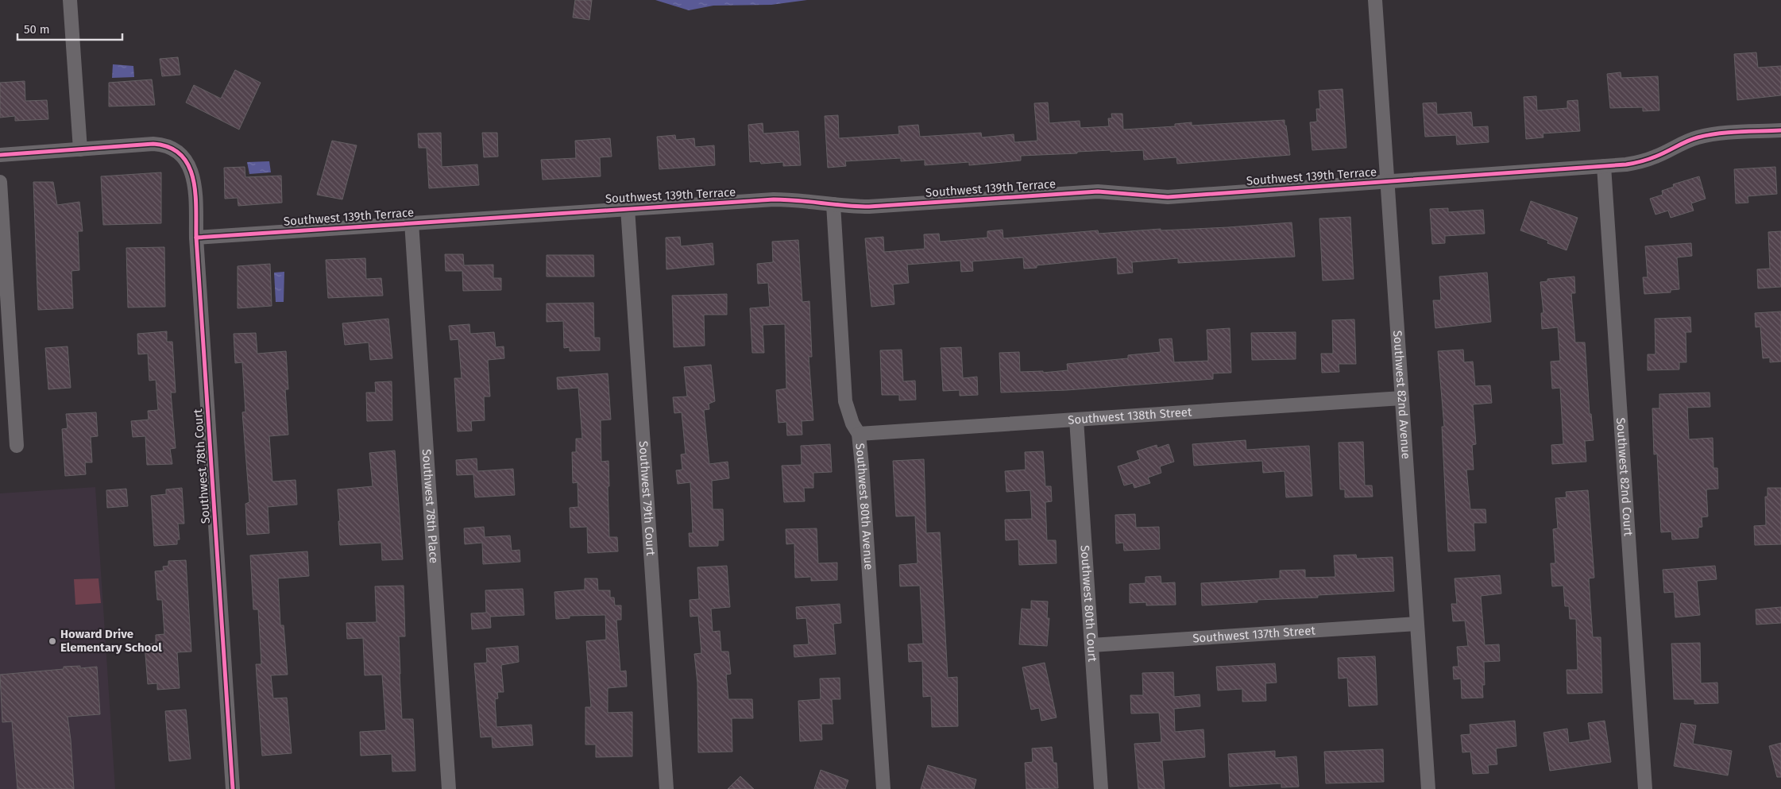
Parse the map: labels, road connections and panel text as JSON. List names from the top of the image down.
{
  "streets": {
    "street": [
      "Southwest 139th Terrace",
      "Southwest 82nd Avenue",
      "Southwest 138th Street",
      "Southwest 78th Court",
      "Southwest 82nd Court",
      "Southwest 79th Court",
      "Southwest 78th Place",
      "Southwest 80th Avenue",
      "Southwest 80th Court",
      "Southwest 137th Street"
    ]
  },
  "crossings": [
    ["Southwest 139th Terrace", "Southwest 82nd Avenue"],
    ["Southwest 139th Terrace", "Southwest 78th Court"],
    ["Southwest 139th Terrace", "Southwest 82nd Court"],
    ["Southwest 139th Terrace", "Southwest 79th Court"],
    ["Southwest 139th Terrace", "Southwest 78th Place"],
    ["Southwest 139th Terrace", "Southwest 80th Avenue"],
    ["Southwest 82nd Avenue", "Southwest 138th Street"],
    ["Southwest 82nd Avenue", "Southwest 137th Street"],
    ["Southwest 138th Street", "Southwest 80th Avenue"],
    ["Southwest 138th Street", "Southwest 80th Court"],
    ["Southwest 80th Court", "Southwest 137th Street"]
  ],
  "places": ["Howard Drive Elementary School"],
  "scale_bar": "50 m"
}
